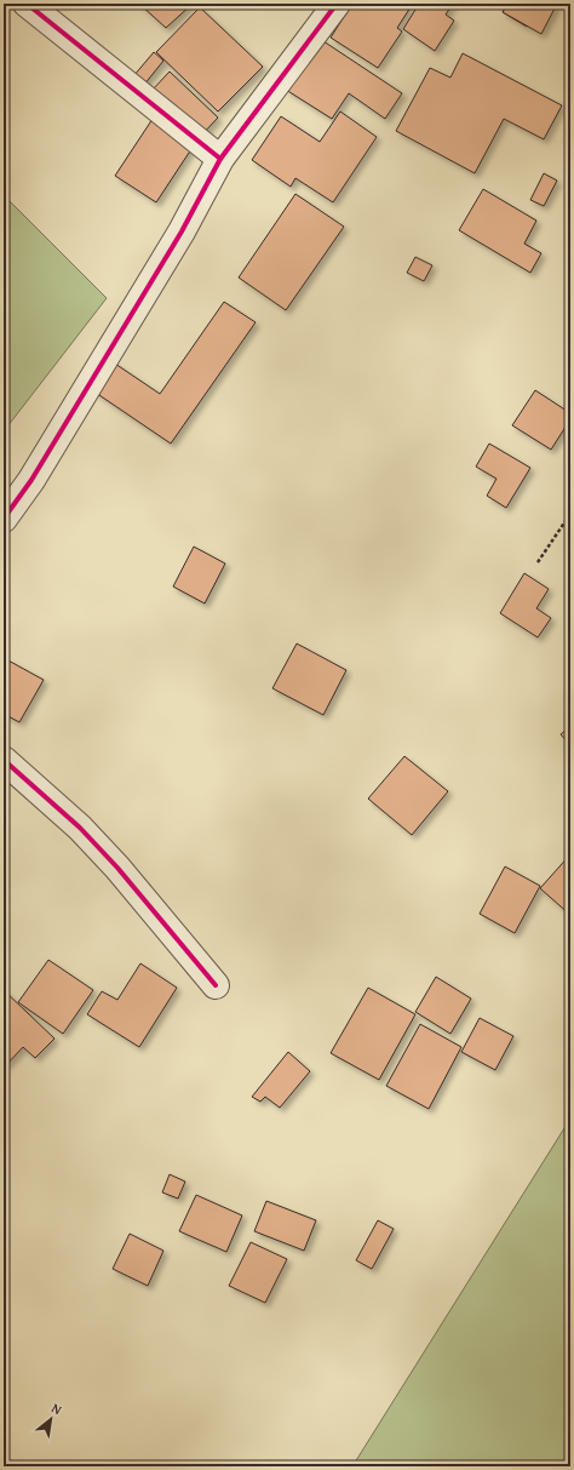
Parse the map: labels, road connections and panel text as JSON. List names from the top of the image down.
{
  "north": "top right"
}
